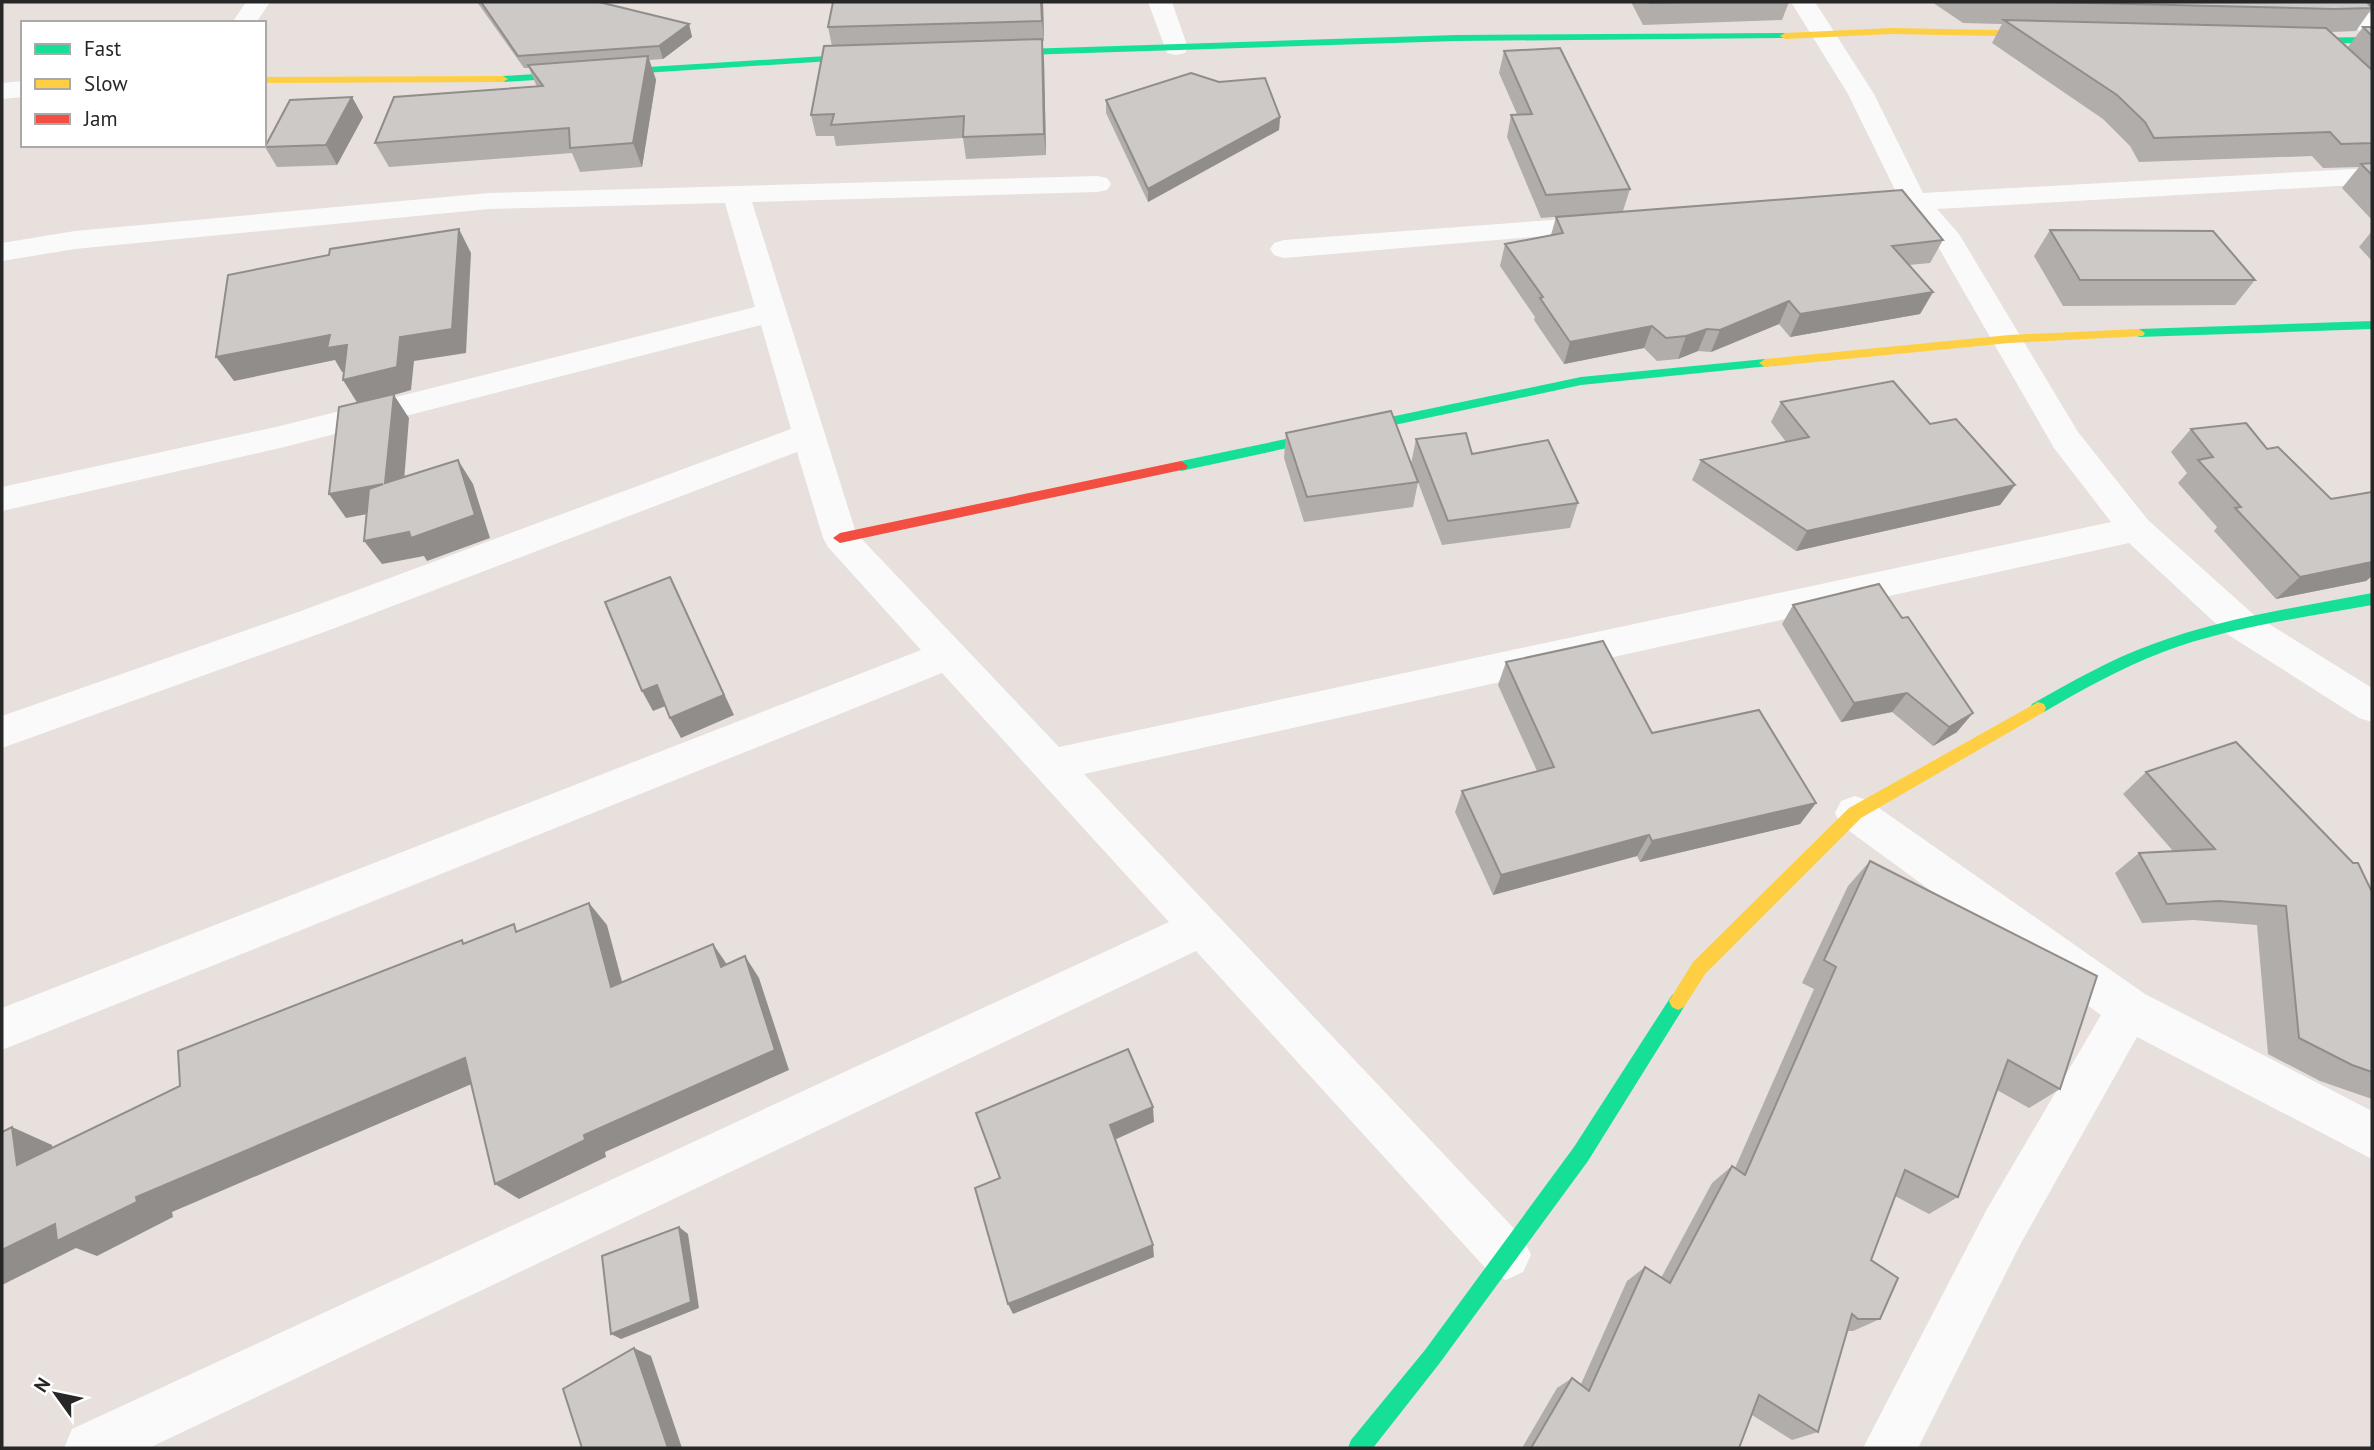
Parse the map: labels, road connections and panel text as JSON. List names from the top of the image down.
{
  "legend": ["Fast", "Slow", "Jam"],
  "north": "top left"
}
